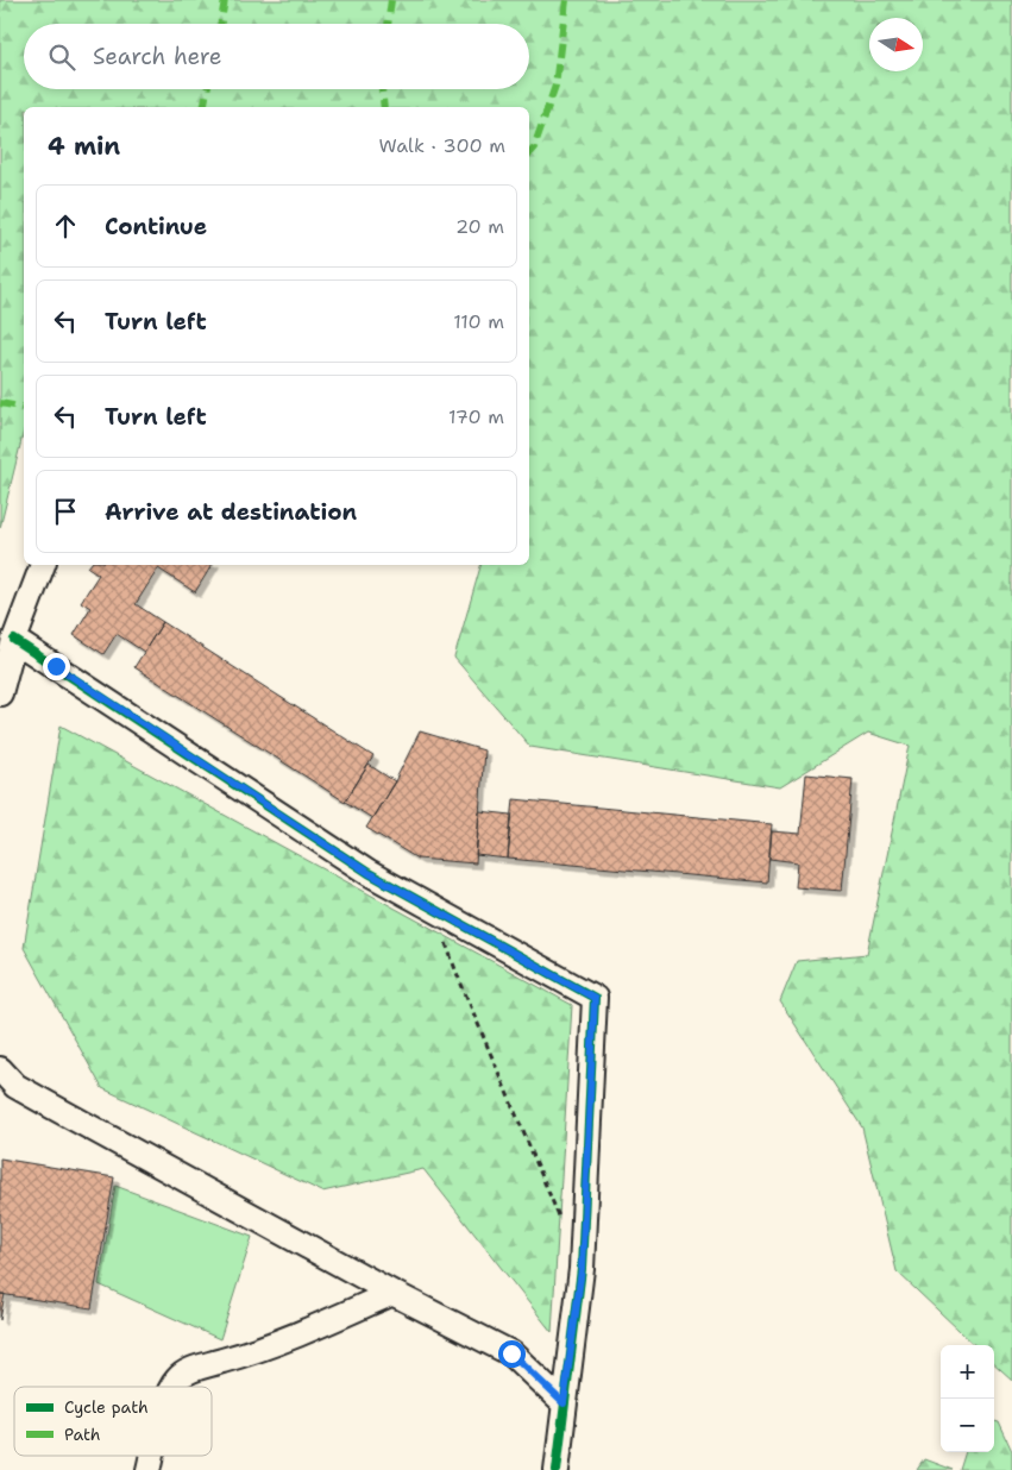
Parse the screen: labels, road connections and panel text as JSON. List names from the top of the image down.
{
  "legend": ["Cycle path", "Path"],
  "north": "right",
  "page": {
    "search": "Search here",
    "heading": ["4 min", "Walk · 300 m"],
    "list": [
      ["Continue", "20 m"],
      ["Turn left", "110 m"],
      ["Turn left", "170 m"],
      "Arrive at destination"
    ],
    "map_buttons": ["+", "−"]
  }
}
